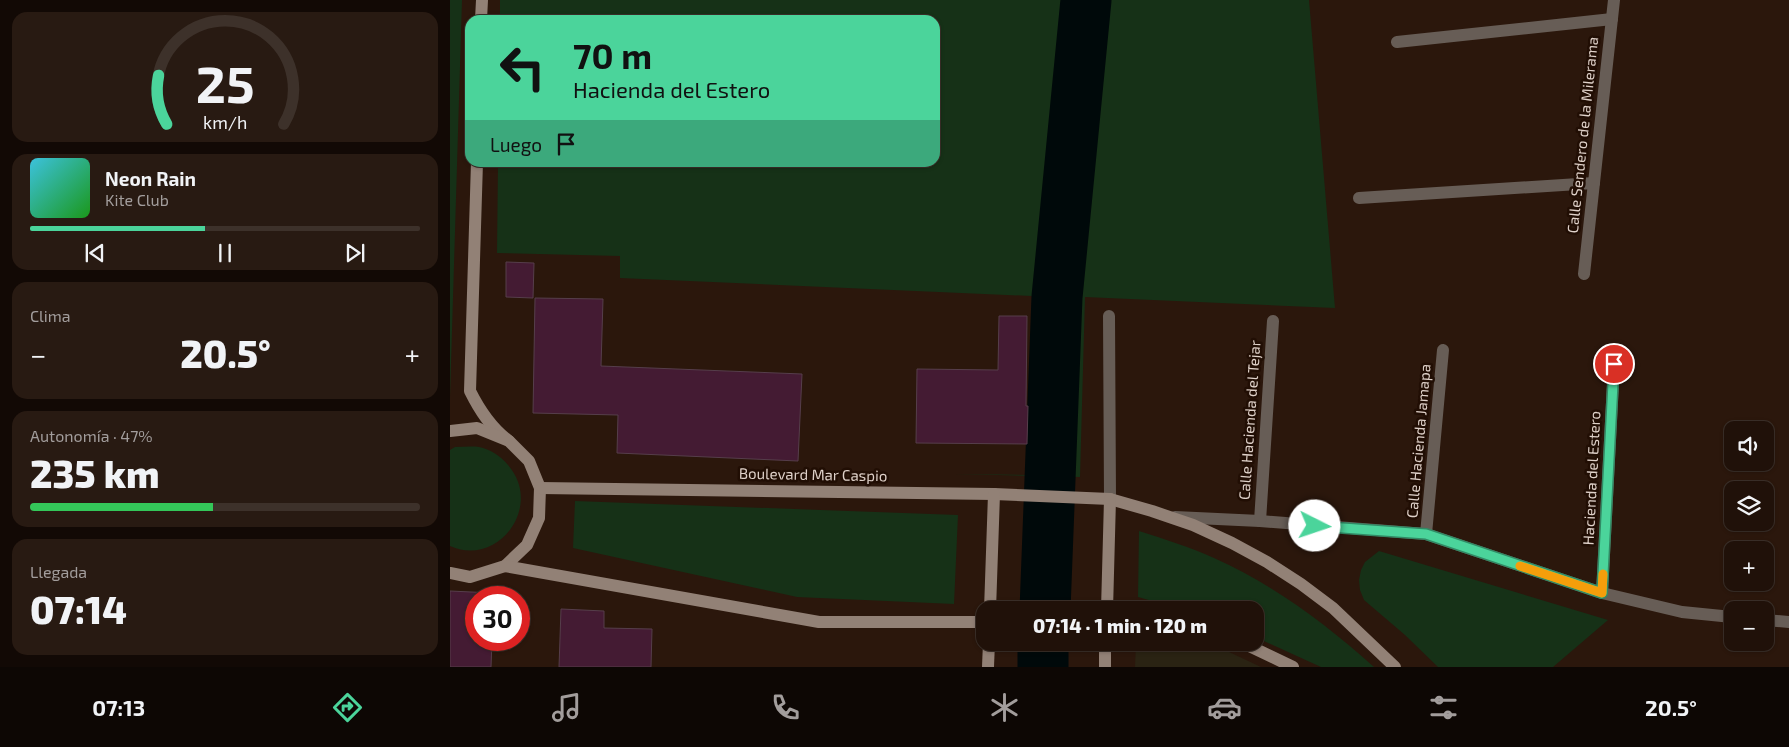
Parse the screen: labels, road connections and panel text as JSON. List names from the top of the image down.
{
  "streets": {
    "street": [
      "Calle Sendero de la Milerama",
      "Calle Hacienda del Tejar",
      "Calle Hacienda Jamapa",
      "Boulevard Mar Caspio",
      "Hacienda del Estero"
    ]
  },
  "page": {
    "turn": ["70 m", "Hacienda del Estero"],
    "then": "Luego",
    "song": ["Neon Rain", "Kite Club"],
    "tile": [
      "Clima",
      ["Autonomía · 47%", "235 km"],
      ["Llegada", "07:14"]
    ],
    "heat": ["−", "20.5°", "+"],
    "map_buttons": ["+", "−"],
    "limit": "30",
    "trip": "07:14 · 1 min · 120 m",
    "tabs": ["07:13", "20.5°"],
    "gauge": ["25", "km/h"]
  }
}
